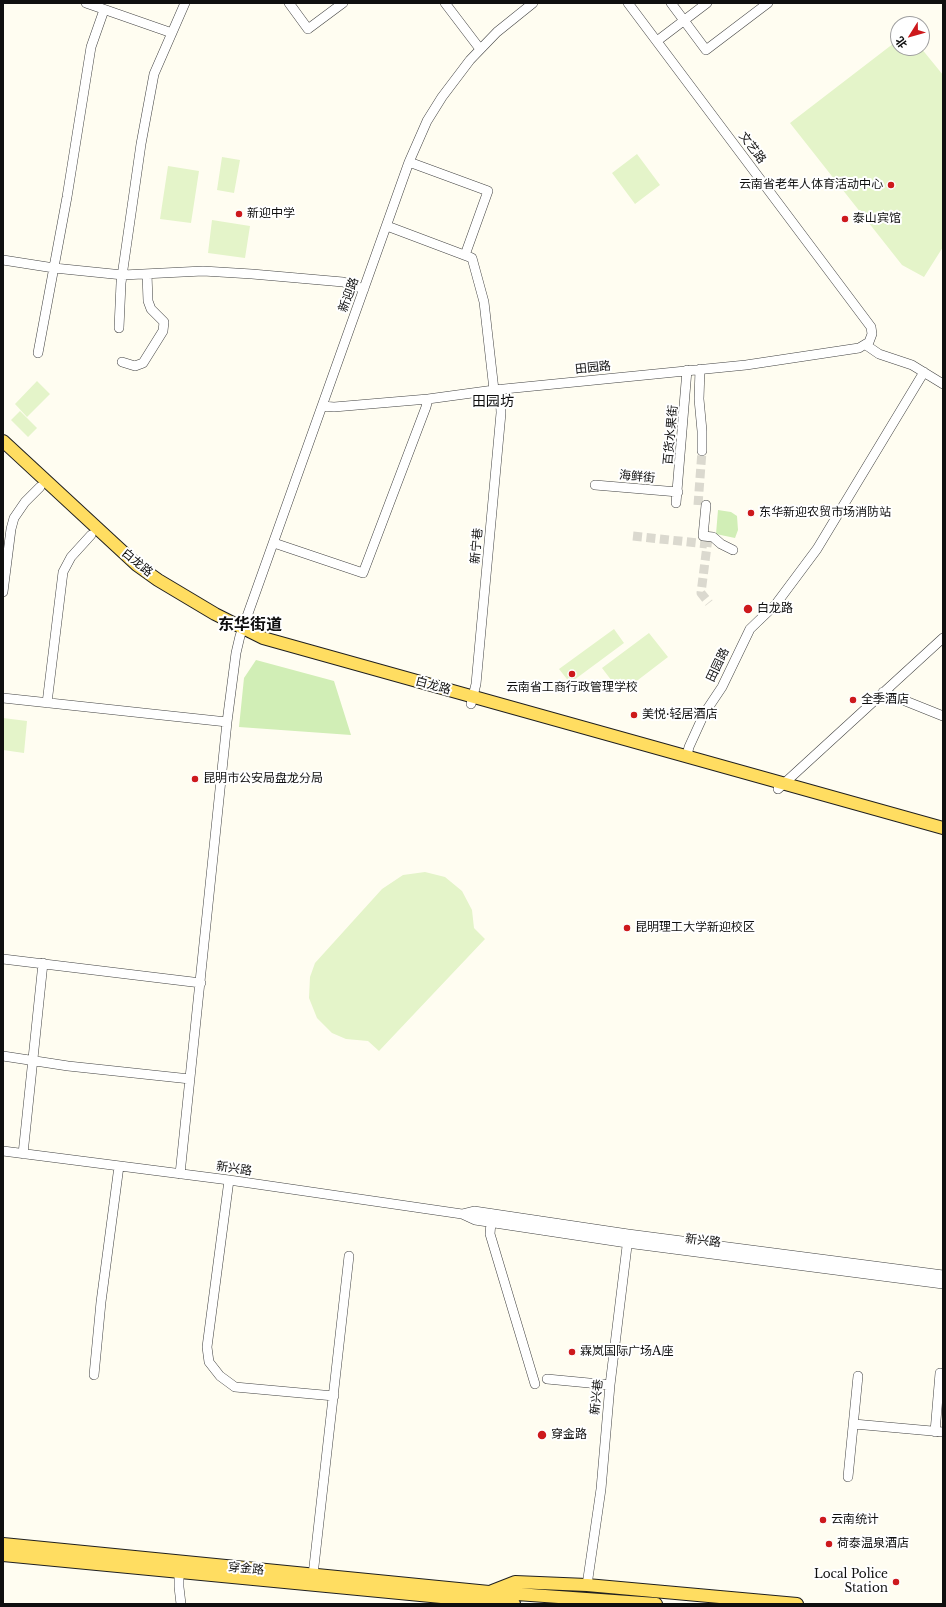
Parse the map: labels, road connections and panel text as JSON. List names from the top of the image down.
{
  "streets": {
    "main road": ["白龙路", "穿金路"],
    "street": [
      "文艺路",
      "新迎路",
      "田园路",
      "百货水果街",
      "海鲜街",
      "新宁巷",
      "新兴路",
      "新兴巷"
    ]
  },
  "crossings": [
    ["文艺路", "田园路"],
    ["新迎路", "田园路"],
    ["新迎路", "白龙路"],
    ["新迎路", "新兴路"],
    ["田园路", "百货水果街"],
    ["田园路", "新宁巷"],
    ["田园路", "白龙路"],
    ["百货水果街", "海鲜街"],
    ["新宁巷", "白龙路"],
    ["新兴路", "新兴巷"]
  ],
  "districts": ["田园坊", "东华街道"],
  "places": [
    "云南省老年人体育活动中心",
    "新迎中学",
    "泰山宾馆",
    "东华新迎农贸市场消防站",
    "白龙路",
    "云南省工商行政管理学校",
    "全季酒店",
    "美悦·轻居酒店",
    "昆明市公安局盘龙分局",
    "昆明理工大学新迎校区",
    "霖岚国际广场A座",
    "穿金路",
    "云南统计",
    "荷泰温泉酒店",
    "Local Police Station"
  ],
  "north": "bottom left"
}
